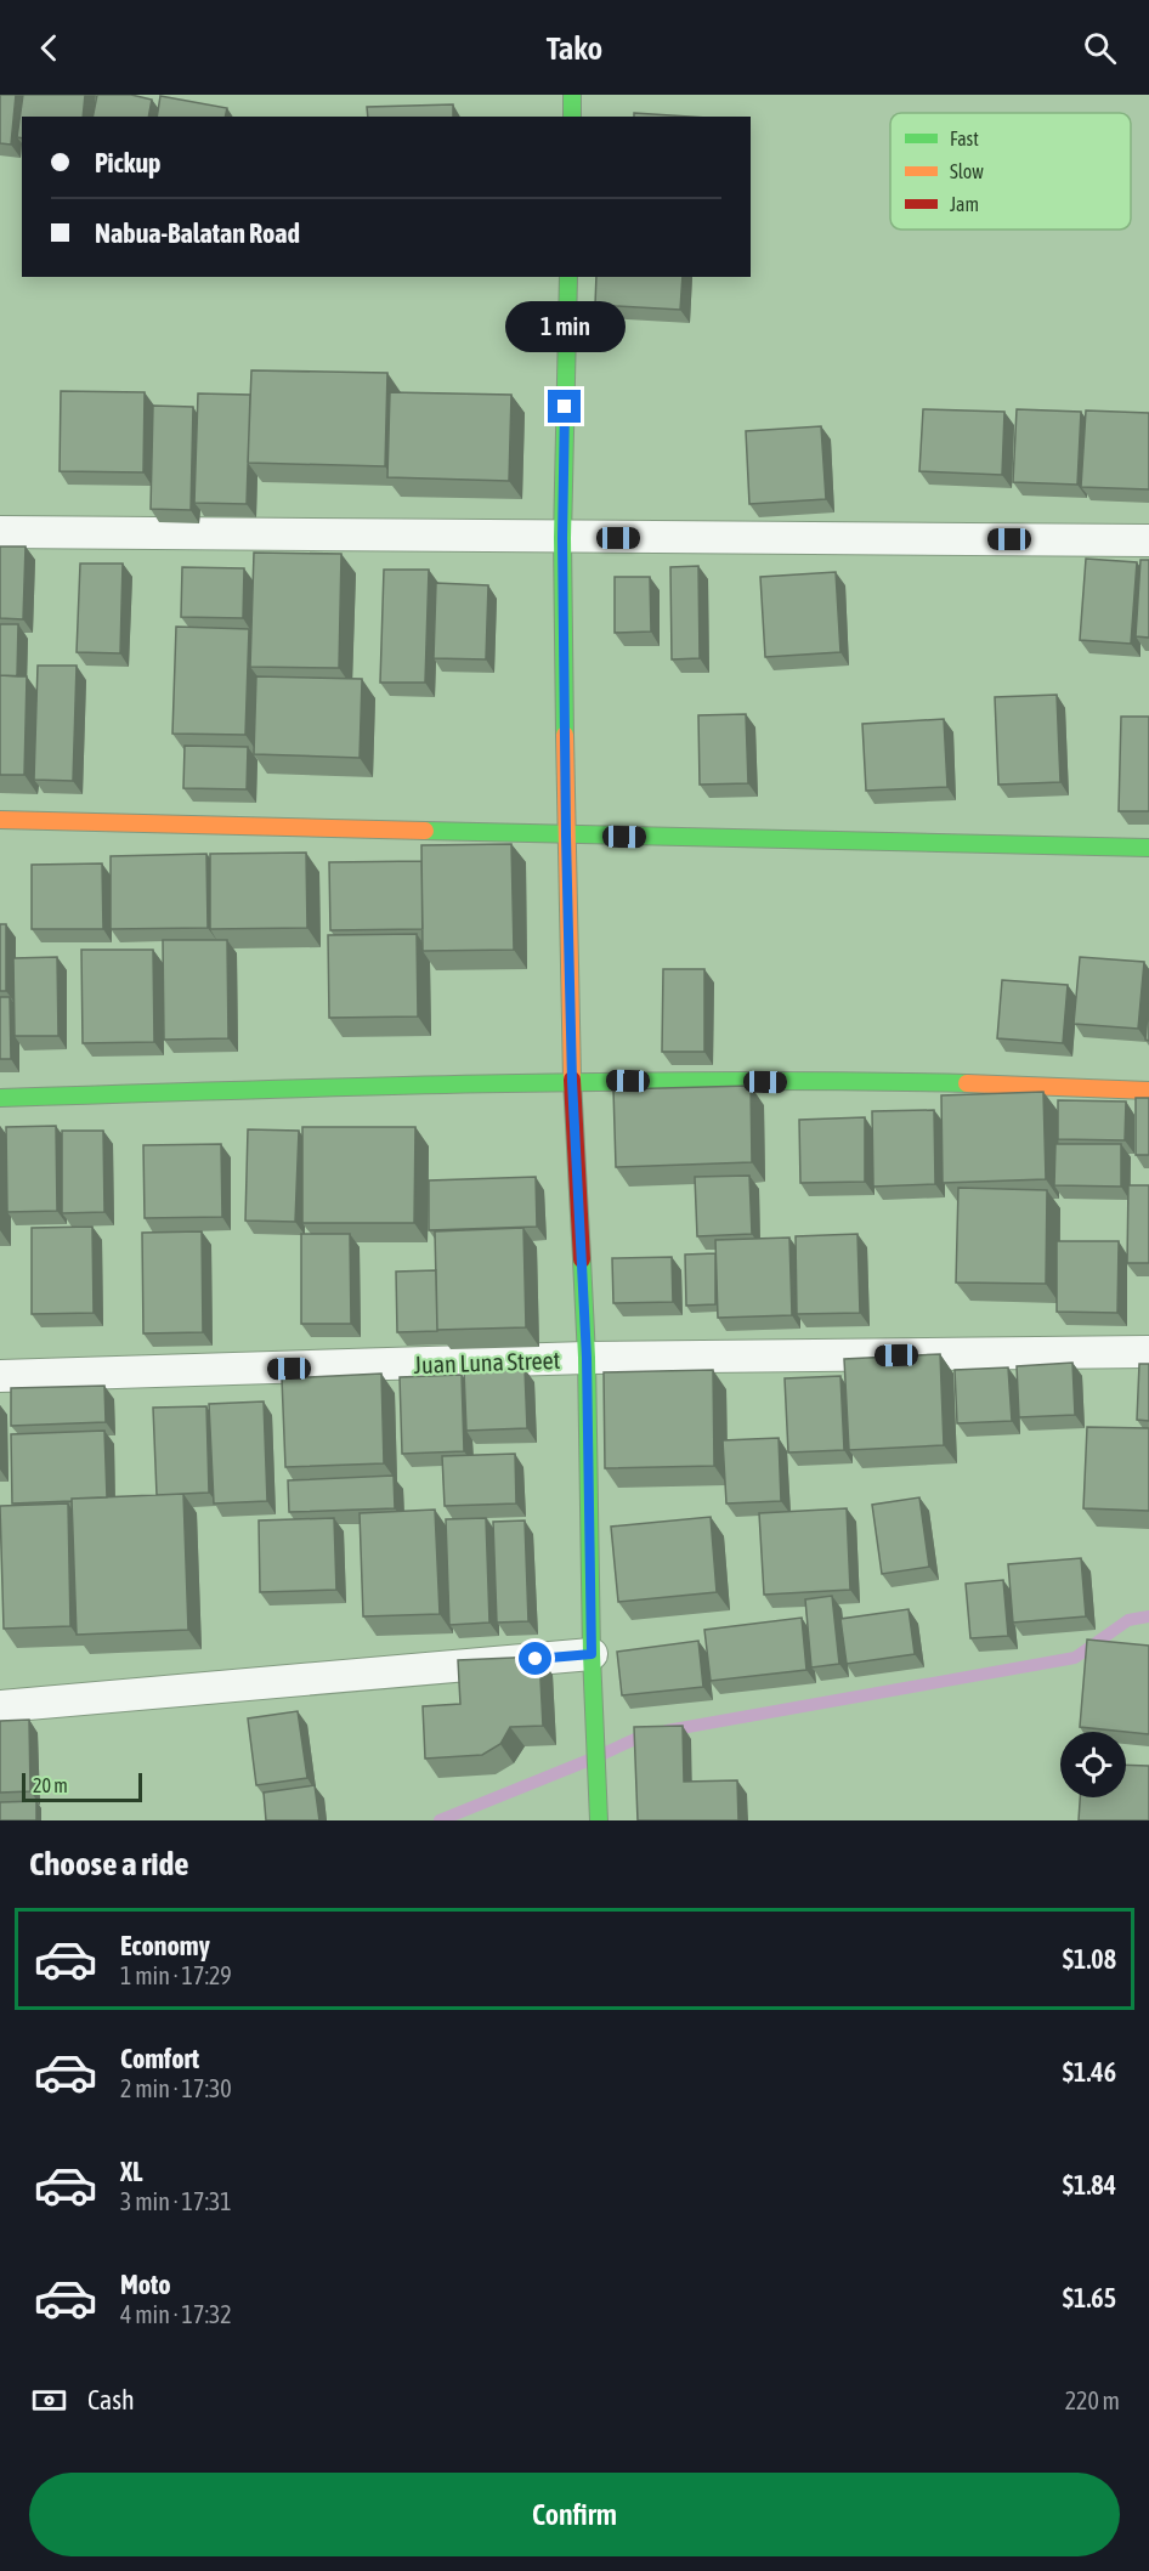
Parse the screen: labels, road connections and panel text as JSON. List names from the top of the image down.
{
  "streets": {
    "street": ["Juan Luna Street"]
  },
  "legend": ["Fast", "Slow", "Jam"],
  "scale_bar": "20 m",
  "page": {
    "header": "Tako",
    "banner": ["Pickup", "Nabua-Balatan Road"],
    "bubble": "1 min",
    "scale": "20 m",
    "heading": "Choose a ride",
    "list": [
      {
        "name": "Economy",
        "note": "1 min · 17:29",
        "value": "$1.08"
      },
      {
        "name": "Comfort",
        "note": "2 min · 17:30",
        "value": "$1.46"
      },
      {
        "name": "XL",
        "note": "3 min · 17:31",
        "value": "$1.84"
      },
      {
        "name": "Moto",
        "note": "4 min · 17:32",
        "value": "$1.65"
      }
    ],
    "pay": ["Cash", "220 m"],
    "buttons": "Confirm"
  }
}
